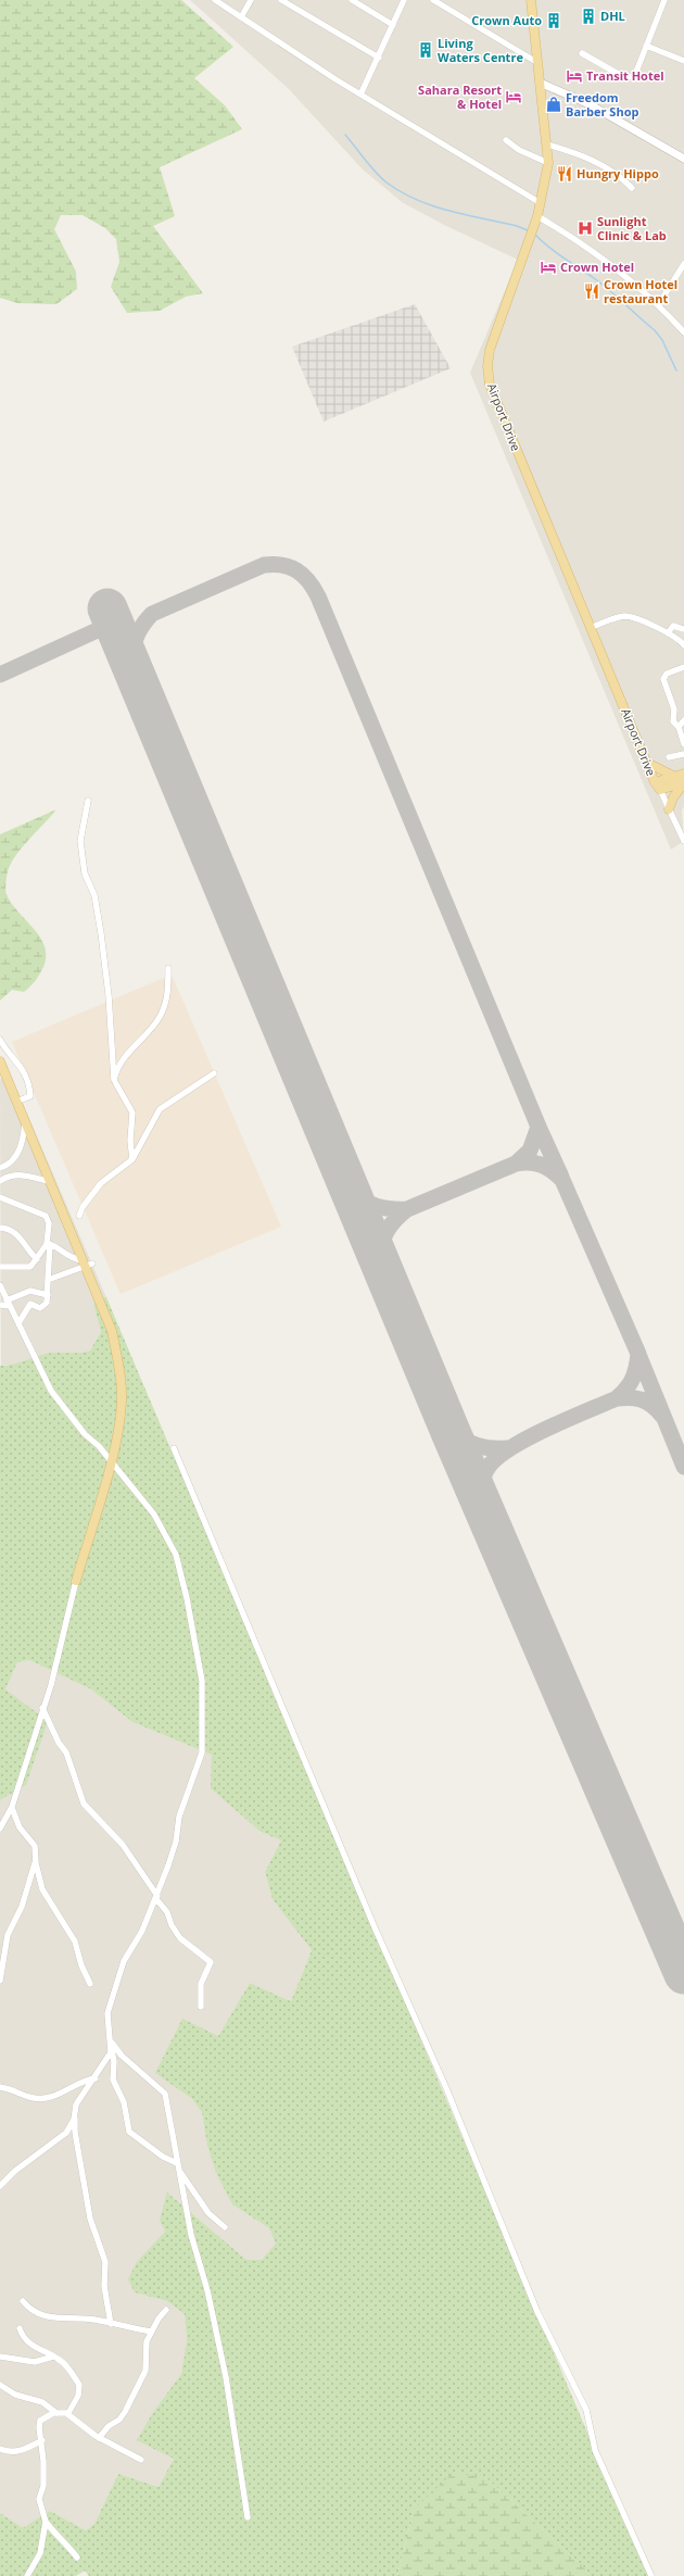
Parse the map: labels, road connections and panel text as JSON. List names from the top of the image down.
{
  "streets": {
    "main road": ["Airport Drive"]
  },
  "places": {
    "building": ["DHL", "Crown Auto", "Living Waters Centre"],
    "hotel": ["Transit Hotel", "Sahara Resort & Hotel", "Crown Hotel"],
    "shop": ["Freedom Barber Shop"],
    "restaurant": ["Hungry Hippo", "Crown Hotel restaurant"],
    "hospital": ["Sunlight Clinic & Lab"]
  }
}
